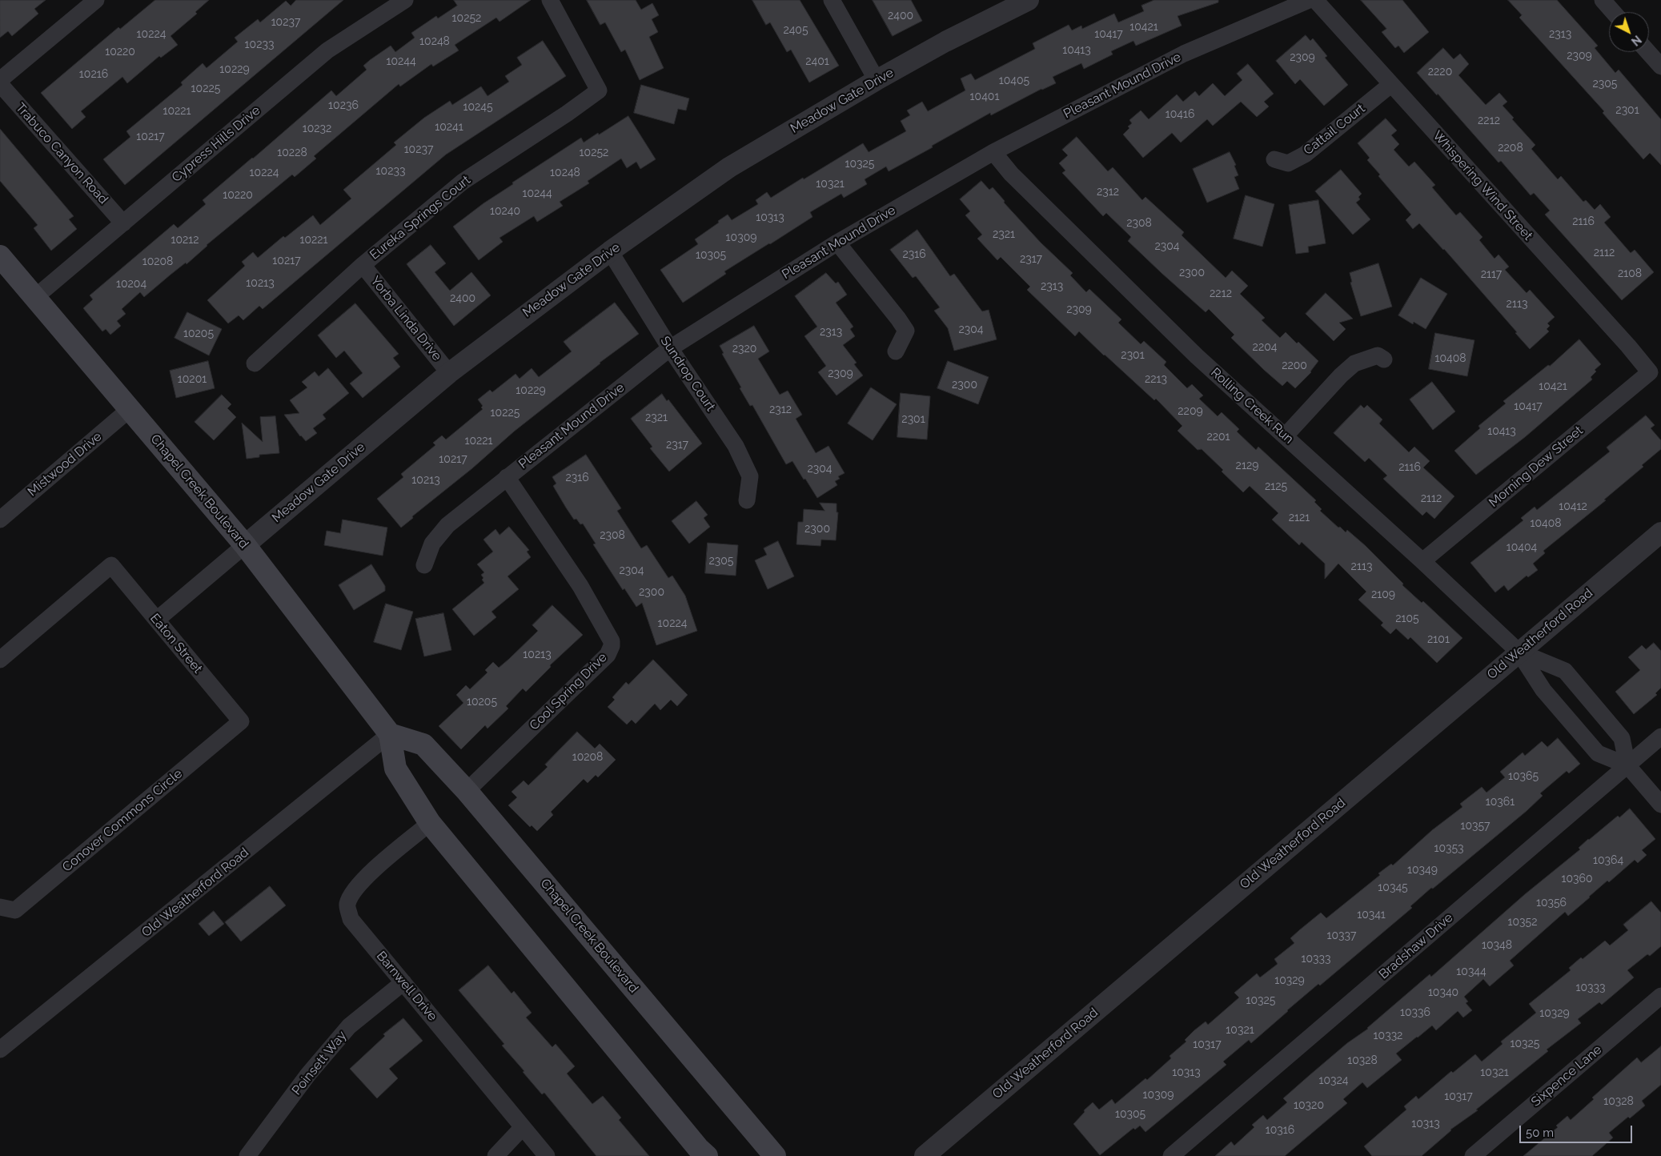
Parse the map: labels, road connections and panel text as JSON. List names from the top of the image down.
{
  "streets": {
    "main road": ["Chapel Creek Boulevard"],
    "street": [
      "Pleasant Mound Drive",
      "Meadow Gate Drive",
      "Cattail Court",
      "Cypress Hills Drive",
      "Trabuco Canyon Road",
      "Whispering Wind Street",
      "Eureka Springs Court",
      "Yorba Linda Drive",
      "Sundrop Court",
      "Rolling Creek Run",
      "Mistwood Drive",
      "Morning Dew Street",
      "Old Weatherford Road",
      "Eaton Street",
      "Cool Spring Drive",
      "Conover Commons Circle",
      "Bradshaw Drive",
      "Barnwell Drive",
      "Poinsett Way",
      "Sixpence Lane"
    ]
  },
  "crossings": [
    ["Pleasant Mound Drive", "Sundrop Court"],
    ["Pleasant Mound Drive", "Rolling Creek Run"],
    ["Pleasant Mound Drive", "Cool Spring Drive"],
    ["Meadow Gate Drive", "Yorba Linda Drive"],
    ["Meadow Gate Drive", "Sundrop Court"],
    ["Meadow Gate Drive", "Chapel Creek Boulevard"],
    ["Meadow Gate Drive", "Eaton Street"],
    ["Cattail Court", "Whispering Wind Street"],
    ["Cypress Hills Drive", "Trabuco Canyon Road"],
    ["Cypress Hills Drive", "Chapel Creek Boulevard"],
    ["Whispering Wind Street", "Morning Dew Street"],
    ["Eureka Springs Court", "Yorba Linda Drive"],
    ["Rolling Creek Run", "Morning Dew Street"],
    ["Rolling Creek Run", "Old Weatherford Road"],
    ["Mistwood Drive", "Chapel Creek Boulevard"],
    ["Chapel Creek Boulevard", "Old Weatherford Road"],
    ["Chapel Creek Boulevard", "Cool Spring Drive"],
    ["Chapel Creek Boulevard", "Barnwell Drive"],
    ["Eaton Street", "Conover Commons Circle"],
    ["Barnwell Drive", "Poinsett Way"]
  ],
  "house_numbers": [
    "2400",
    "10252",
    "10237",
    "10421",
    "2405",
    "10224",
    "10417",
    "2313",
    "10248",
    "10233",
    "10413",
    "10220",
    "2309",
    "2309",
    "10244",
    "2401",
    "10229",
    "2220",
    "10216",
    "10405",
    "2305",
    "10225",
    "10401",
    "10236",
    "10245",
    "2301",
    "10221",
    "10416",
    "2212",
    "10241",
    "10232",
    "10217",
    "2208",
    "10237",
    "10228",
    "10252",
    "10325",
    "10233",
    "10224",
    "10248",
    "10321",
    "2312",
    "10244",
    "10220",
    "10240",
    "10313",
    "2116",
    "2308",
    "2321",
    "10309",
    "10212",
    "10221",
    "2304",
    "2112",
    "2316",
    "10305",
    "2317",
    "10217",
    "10208",
    "2300",
    "2108",
    "2117",
    "10213",
    "10204",
    "2313",
    "2212",
    "2400",
    "2113",
    "2309",
    "2304",
    "2313",
    "10205",
    "2204",
    "2320",
    "2301",
    "10408",
    "2200",
    "2309",
    "10201",
    "2213",
    "2300",
    "10421",
    "10229",
    "10417",
    "2312",
    "2209",
    "10225",
    "2321",
    "2301",
    "10413",
    "2201",
    "10221",
    "2317",
    "10217",
    "2129",
    "2116",
    "2304",
    "2316",
    "10213",
    "2125",
    "2112",
    "10412",
    "2121",
    "10408",
    "2300",
    "2308",
    "10404",
    "2305",
    "2113",
    "2304",
    "2300",
    "2109",
    "2105",
    "10224",
    "2101",
    "10213",
    "10205",
    "10208",
    "10365",
    "10361",
    "10357",
    "10353",
    "10364",
    "10349",
    "10360",
    "10345",
    "10356",
    "10341",
    "10352",
    "10337",
    "10348",
    "10333",
    "10344",
    "10329",
    "10333",
    "10340",
    "10325",
    "10336",
    "10329",
    "10321",
    "10332",
    "10325",
    "10317",
    "10328",
    "10313",
    "10321",
    "10324",
    "10309",
    "10317",
    "10328",
    "10320",
    "10305",
    "10313",
    "10316"
  ],
  "scale_bar": "50 m",
  "north": "bottom right"
}
